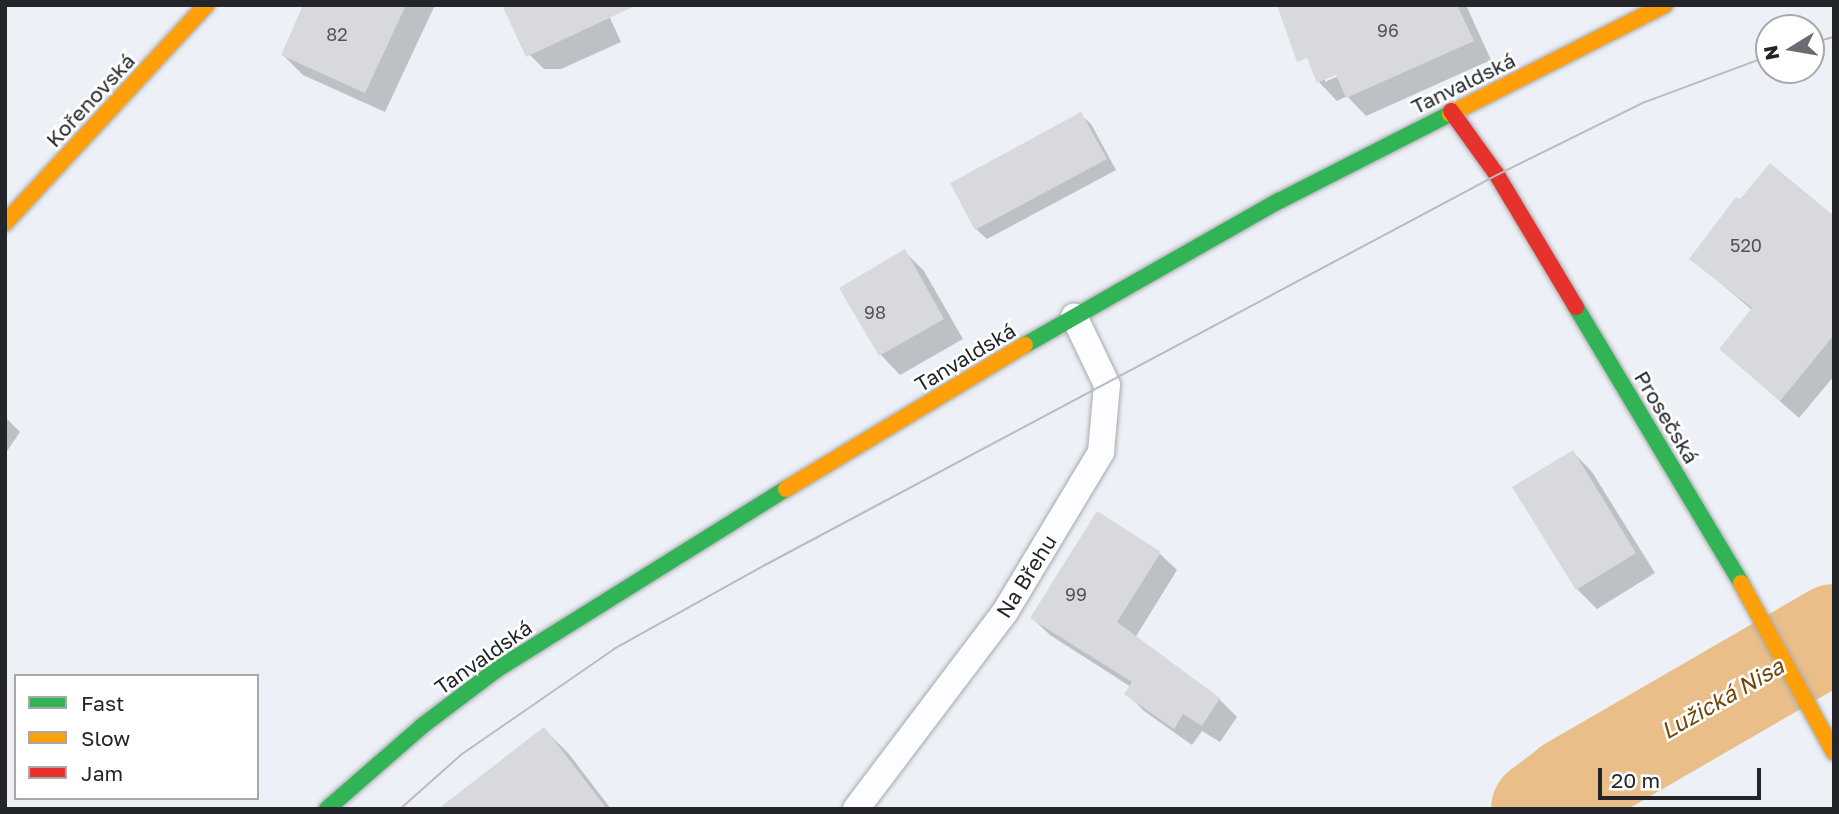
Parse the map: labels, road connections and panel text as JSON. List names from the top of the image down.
{
  "streets": {
    "main road": ["Tanvaldská", "Kořenovská", "Prosečská"],
    "lane": ["Na Břehu"]
  },
  "crossings": [
    ["Tanvaldská", "Prosečská"],
    ["Tanvaldská", "Na Břehu"]
  ],
  "water": ["Lužická Nisa"],
  "house_numbers": [
    "96",
    "82",
    "520",
    "98",
    "99"
  ],
  "legend": ["Fast", "Slow", "Jam"],
  "scale_bar": "20 m",
  "north": "left"
}
